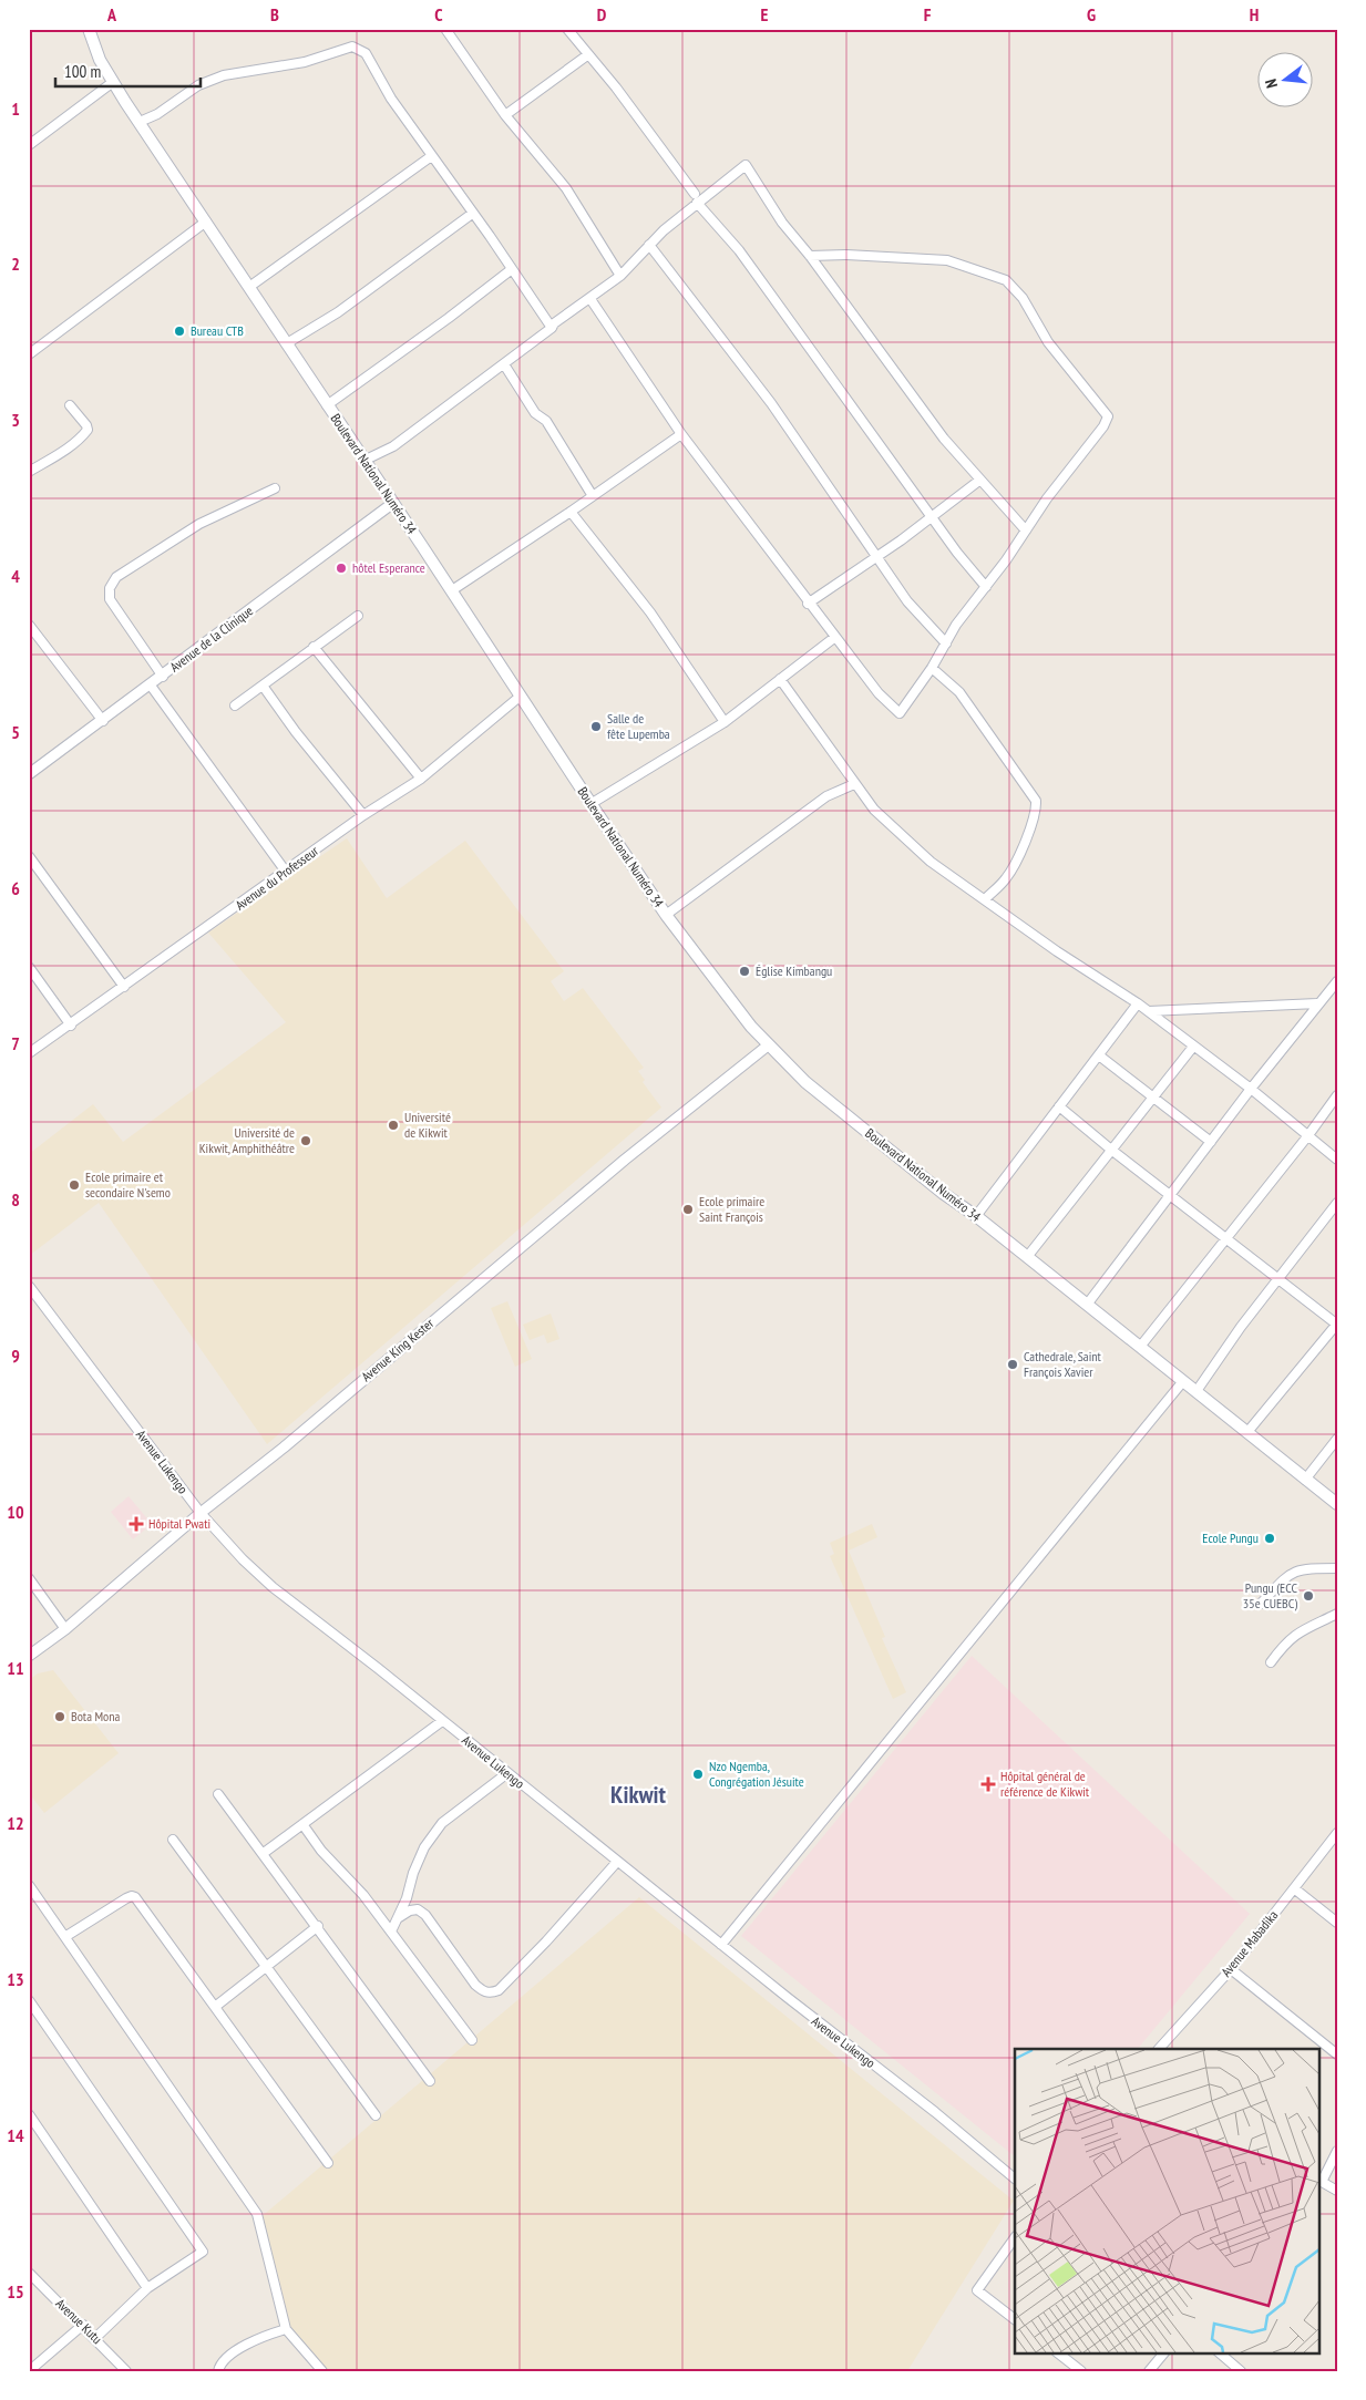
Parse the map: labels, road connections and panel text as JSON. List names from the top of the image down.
{
  "streets": {
    "main road": ["Boulevard National Numéro 34"],
    "street": [
      "Avenue de la Clinique",
      "Avenue du Professeur",
      "Avenue King Kester",
      "Avenue Lukengo",
      "Avenue Mabadika",
      "Avenue Kutu"
    ]
  },
  "crossings": [
    ["Boulevard National Numéro 34", "Avenue de la Clinique"],
    ["Boulevard National Numéro 34", "Avenue du Professeur"],
    ["Boulevard National Numéro 34", "Avenue King Kester"],
    ["Avenue King Kester", "Avenue Lukengo"]
  ],
  "districts": ["Kikwit"],
  "places": {
    "other": [
      "Bureau CTB",
      "hôtel Esperance",
      "Salle de fête Lupemba",
      "Église Kimbangu",
      "Université de Kikwit",
      "Université de Kikwit, Amphithéâtre",
      "Ecole primaire et secondaire N'semo",
      "Ecole primaire Saint François",
      "Cathedrale, Saint François Xavier",
      "Ecole Pungu",
      "Pungu (ECC 35e CUEBC)",
      "Bota Mona",
      "Nzo Ngemba, Congrégation Jésuite"
    ],
    "health": ["Hôpital Pwati", "Hôpital général de référence de Kikwit"]
  },
  "scale_bar": "100 m",
  "north": "left",
  "grid": {
    "columns": [
      "A",
      "B",
      "C",
      "D",
      "E",
      "F",
      "G",
      "H"
    ],
    "rows": [
      "1",
      "2",
      "3",
      "4",
      "5",
      "6",
      "7",
      "8",
      "9",
      "10",
      "11",
      "12",
      "13",
      "14",
      "15"
    ]
  }
}
